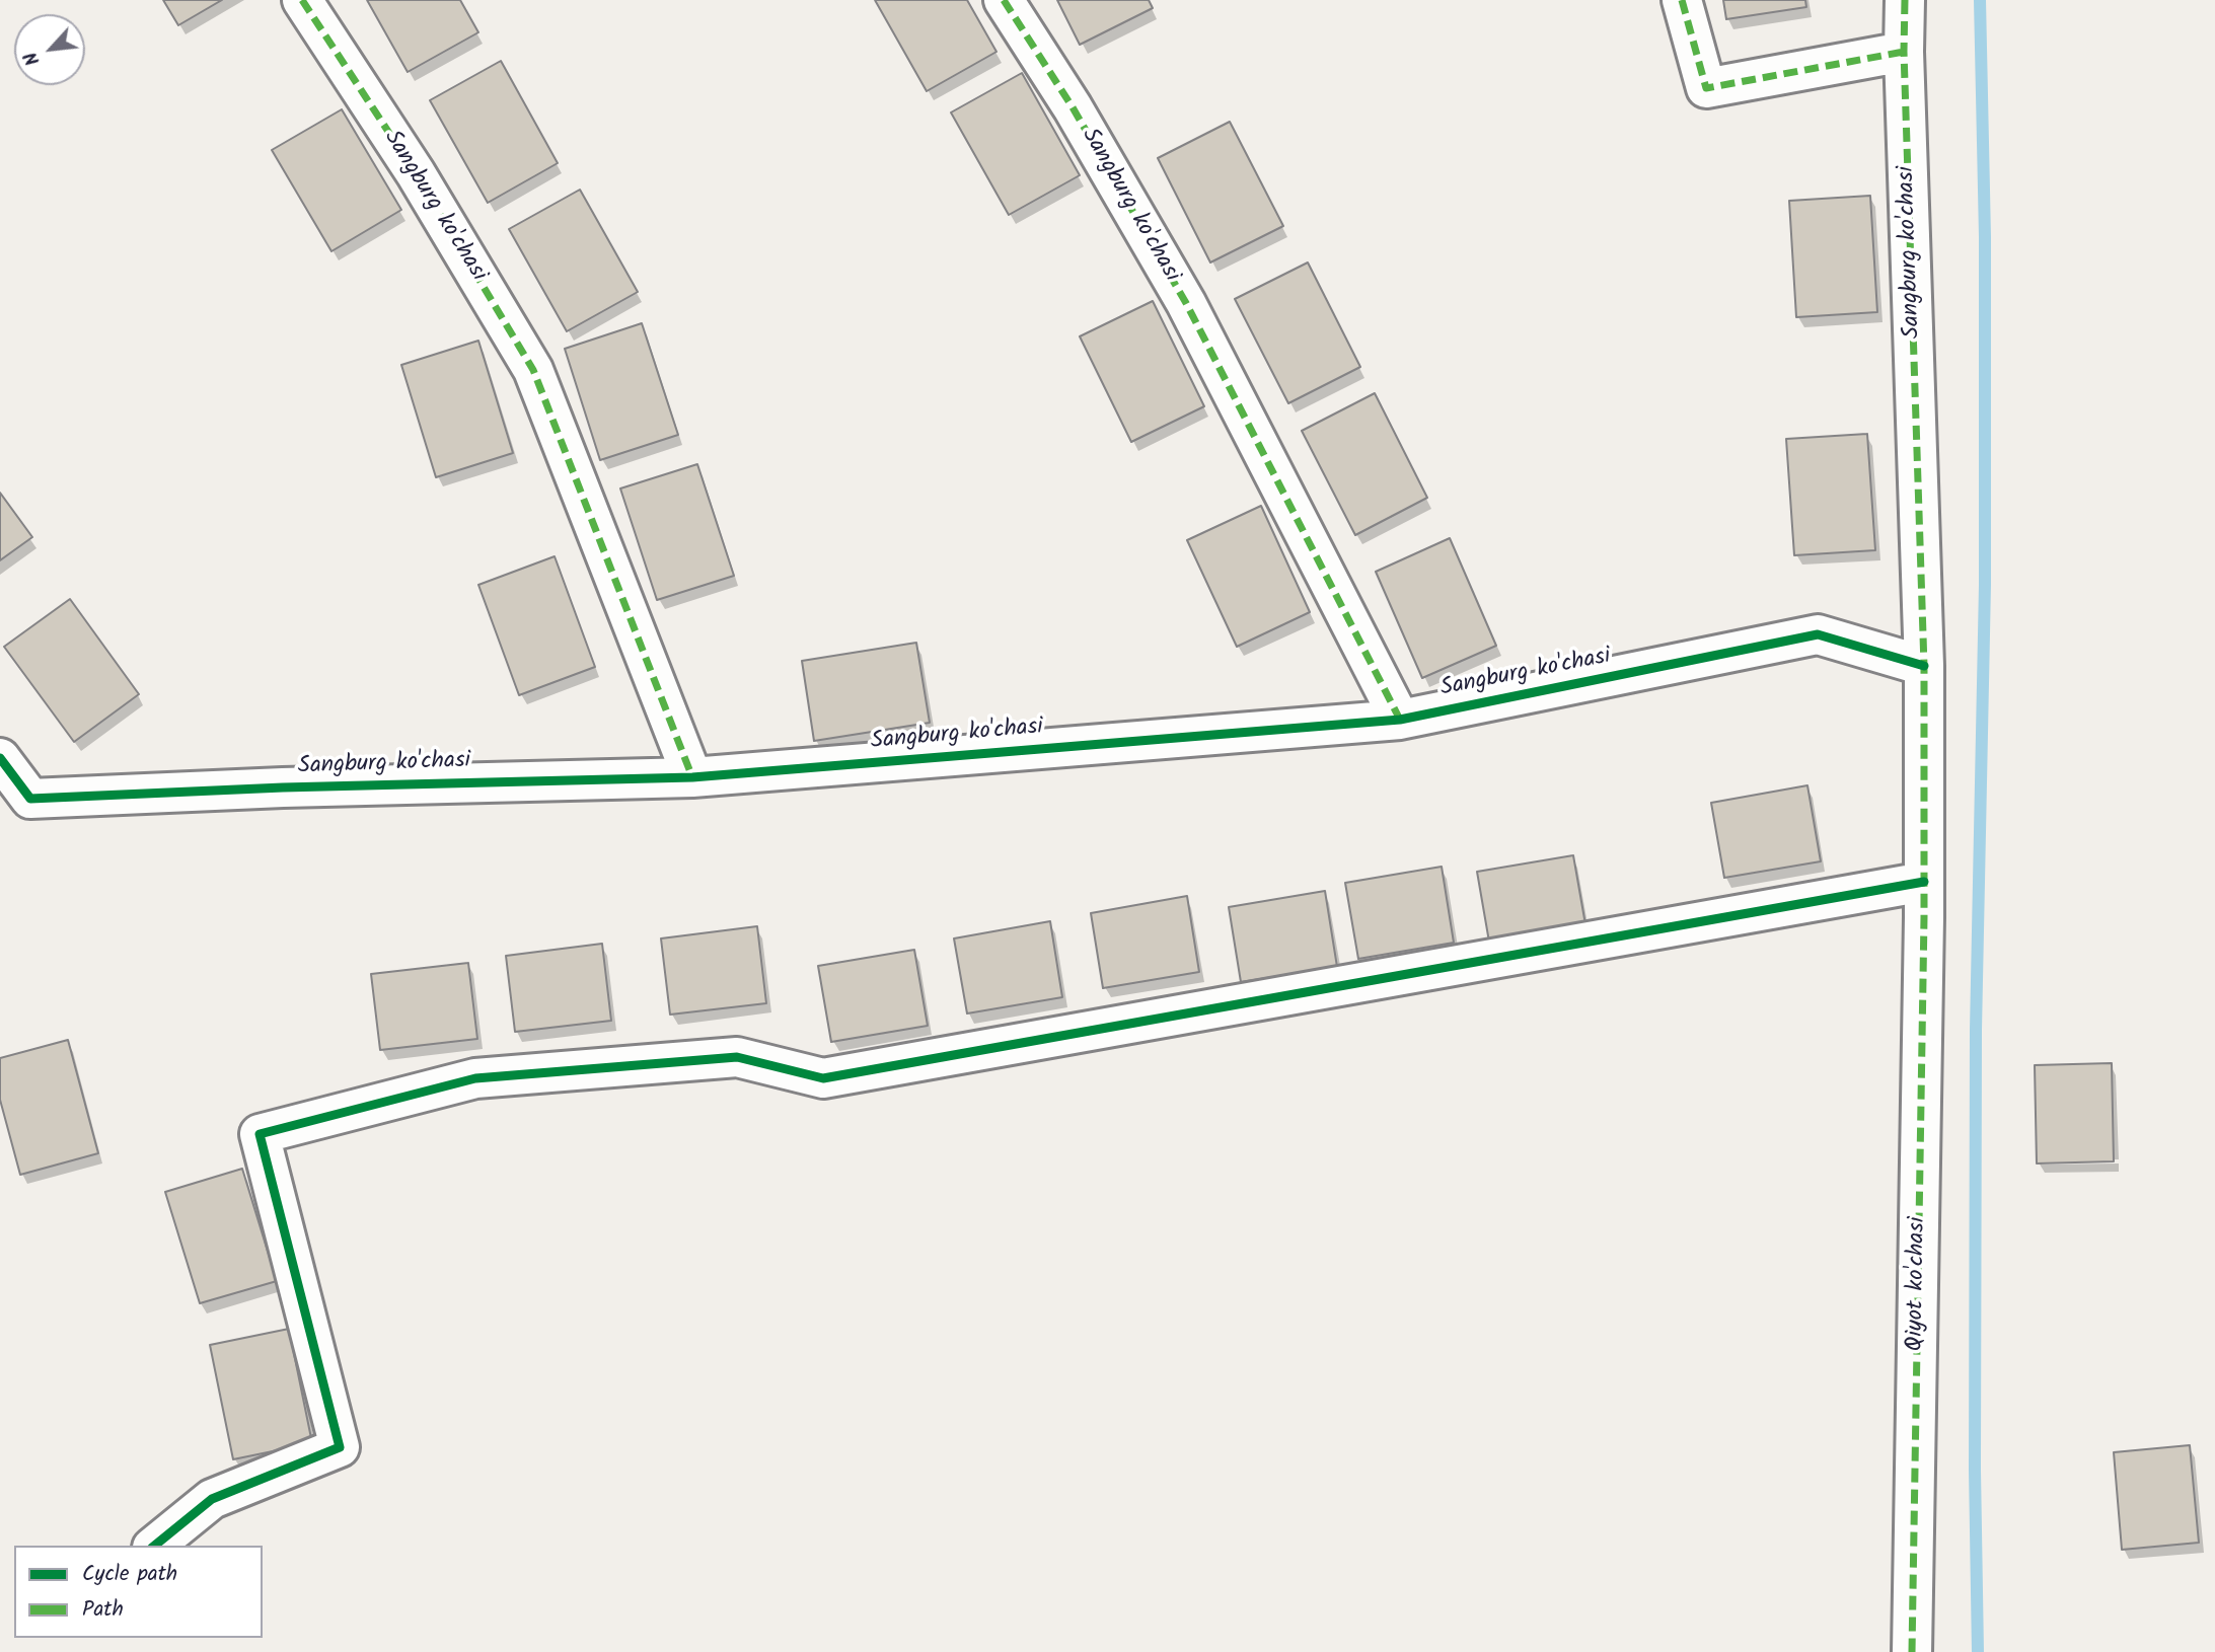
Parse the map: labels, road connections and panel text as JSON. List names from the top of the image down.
{
  "streets": {
    "street": ["Sangburg ko'chasi", "Qiyot ko'chasi"]
  },
  "crossings": [
    ["Sangburg ko'chasi", "Qiyot ko'chasi"]
  ],
  "legend": ["Cycle path", "Path"],
  "north": "bottom left"
}
